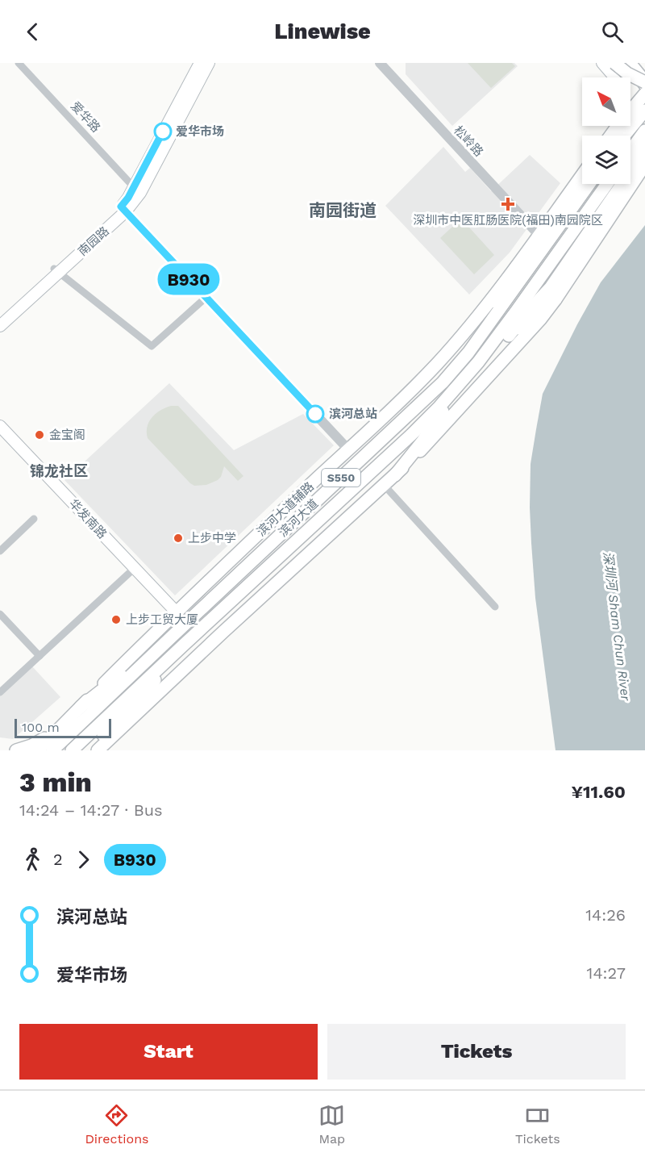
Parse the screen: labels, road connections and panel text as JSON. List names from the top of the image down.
{
  "streets": {
    "main road": [
      "南园路",
      "S550",
      "滨河大道辅路",
      "滨河大道",
      "华发南路"
    ],
    "street": ["爱华路", "松岭路"]
  },
  "crossings": [
    ["爱华路", "南园路"],
    ["松岭路", "滨河大道辅路"],
    ["滨河大道辅路", "华发南路"]
  ],
  "districts": ["南园街道", "锦龙社区"],
  "water": ["深圳河 Sham Chun River"],
  "places": {
    "other": [
      "爱华市场",
      "滨河总站",
      "金宝阁",
      "上步中学",
      "上步工贸大厦"
    ],
    "health": ["深圳市中医肛肠医院(福田)南园院区"]
  },
  "lines": ["bus line B930"],
  "scale_bar": "100 m",
  "north": "top left",
  "page": {
    "header": "Linewise",
    "on_map": "B930",
    "scale": "100 m",
    "heading": ["3 min", "14:24 – 14:27 · Bus", "¥11.60"],
    "legs": ["2", "B930"],
    "list": [
      {
        "name": "滨河总站",
        "value": "14:26"
      },
      {
        "name": "爱华市场",
        "value": "14:27"
      }
    ],
    "buttons": ["Start", "Tickets"],
    "tabs": ["Directions", "Map", "Tickets"]
  }
}
